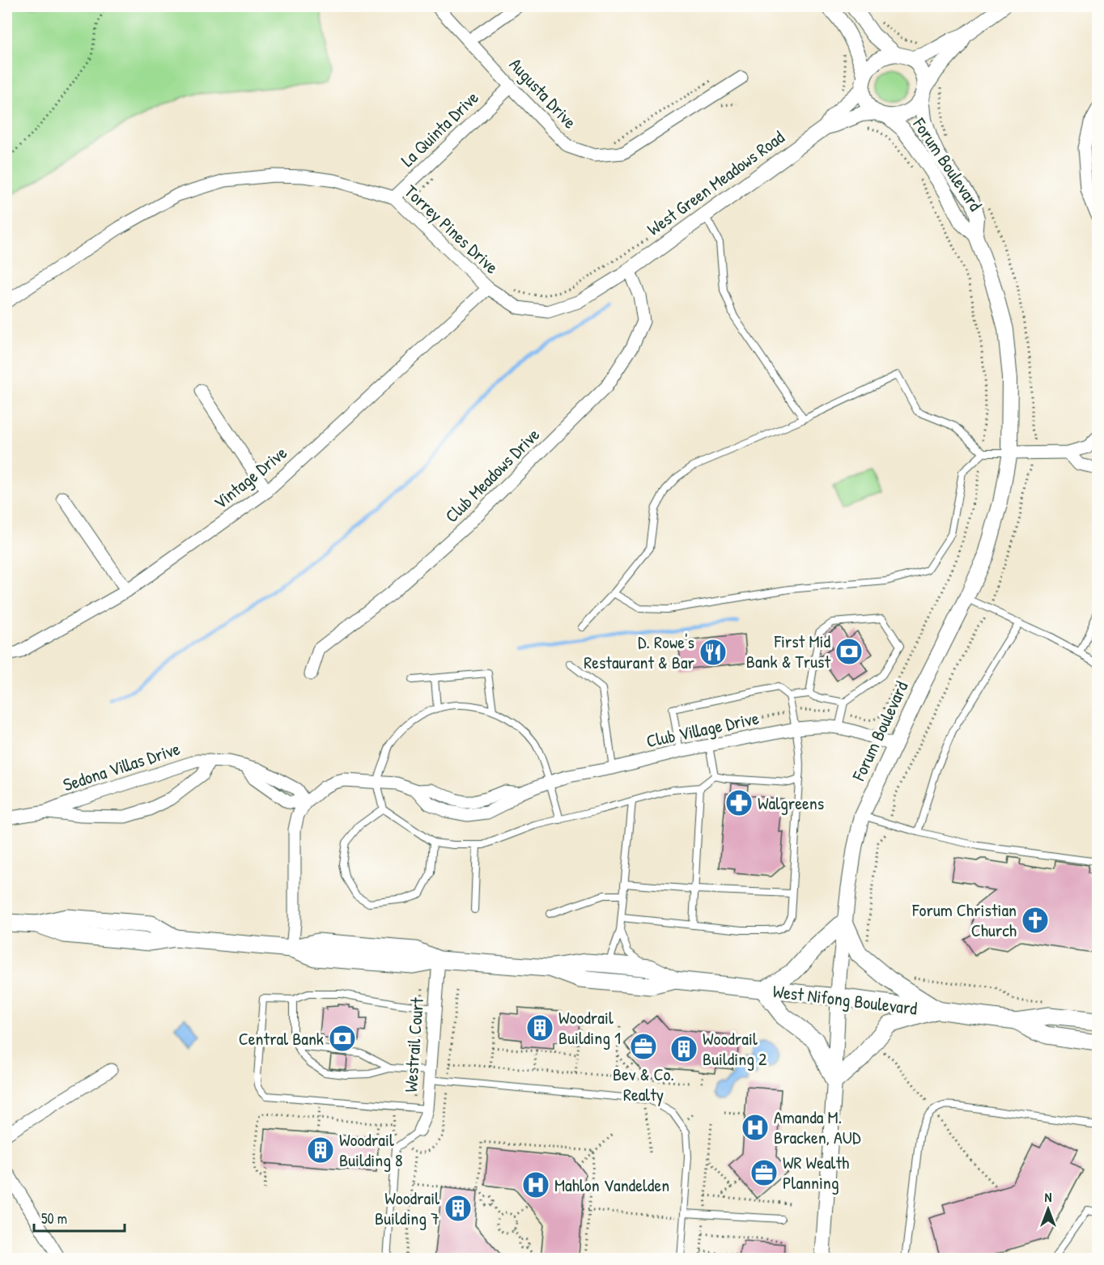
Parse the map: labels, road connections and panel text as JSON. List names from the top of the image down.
{
  "streets": {
    "main road": ["West Nifong Boulevard"],
    "street": [
      "Augusta Drive",
      "La Quinta Drive",
      "Forum Boulevard",
      "West Green Meadows Road",
      "Torrey Pines Drive",
      "Club Meadows Drive",
      "Vintage Drive",
      "Club Village Drive",
      "Sedona Villas Drive",
      "Westrail Court"
    ]
  },
  "crossings": [
    ["Augusta Drive", "La Quinta Drive"],
    ["La Quinta Drive", "Torrey Pines Drive"],
    ["Forum Boulevard", "West Green Meadows Road"],
    ["Forum Boulevard", "Club Village Drive"],
    ["Forum Boulevard", "West Nifong Boulevard"],
    ["West Green Meadows Road", "Torrey Pines Drive"],
    ["West Green Meadows Road", "Club Meadows Drive"],
    ["Torrey Pines Drive", "Club Meadows Drive"],
    ["Torrey Pines Drive", "Vintage Drive"],
    ["Club Village Drive", "Sedona Villas Drive"],
    ["Club Village Drive", "West Nifong Boulevard"],
    ["West Nifong Boulevard", "Westrail Court"]
  ],
  "places": {
    "bank": ["First Mid Bank & Trust", "Central Bank"],
    "restaurant": ["D. Rowe's Restaurant & Bar"],
    "pharmacy": ["Walgreens"],
    "church": ["Forum Christian Church"],
    "building": [
      "Woodrail Building 1",
      "Woodrail Building 2",
      "Woodrail Building 8",
      "Woodrail Building 7"
    ],
    "office": ["Bev & Co. Realty", "WR Wealth Planning"],
    "hospital": ["Amanda M. Bracken, AUD", "Mahlon Vandelden"]
  },
  "scale_bar": "50 m",
  "north": "top"
}
